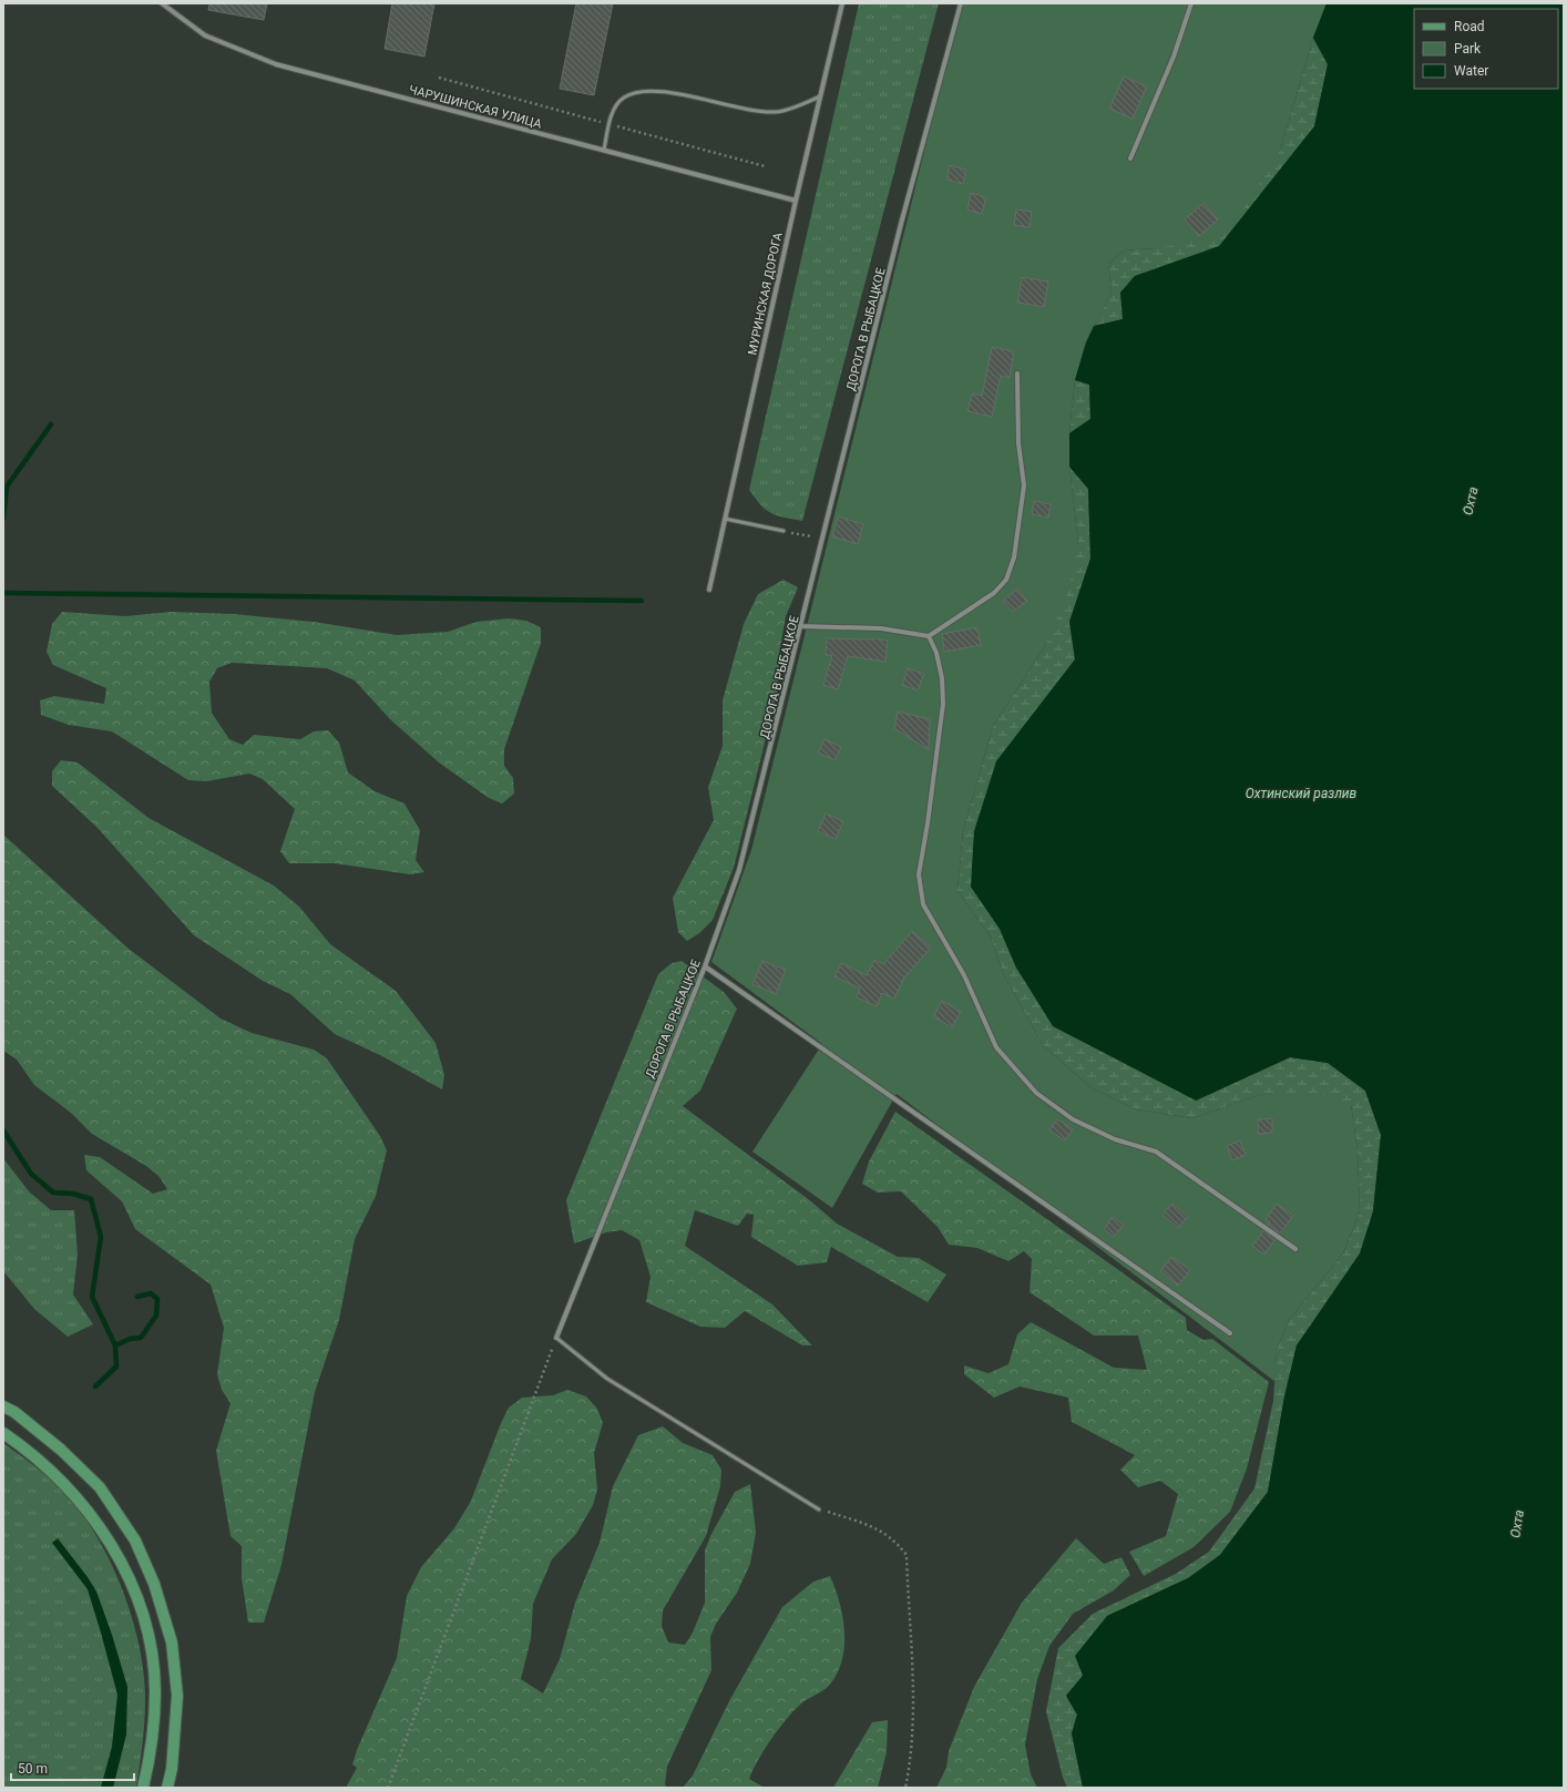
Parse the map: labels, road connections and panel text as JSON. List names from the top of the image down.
{
  "streets": {
    "street": ["ЧАРУШИНСКАЯ УЛИЦА", "МУРИНСКАЯ ДОРОГА", "ДОРОГА В РЫБАЦКОЕ"]
  },
  "crossings": [
    ["ЧАРУШИНСКАЯ УЛИЦА", "МУРИНСКАЯ ДОРОГА"]
  ],
  "water": ["Охта", "Охтинский разлив"],
  "legend": ["Road", "Park", "Water"],
  "scale_bar": "50 m"
}
